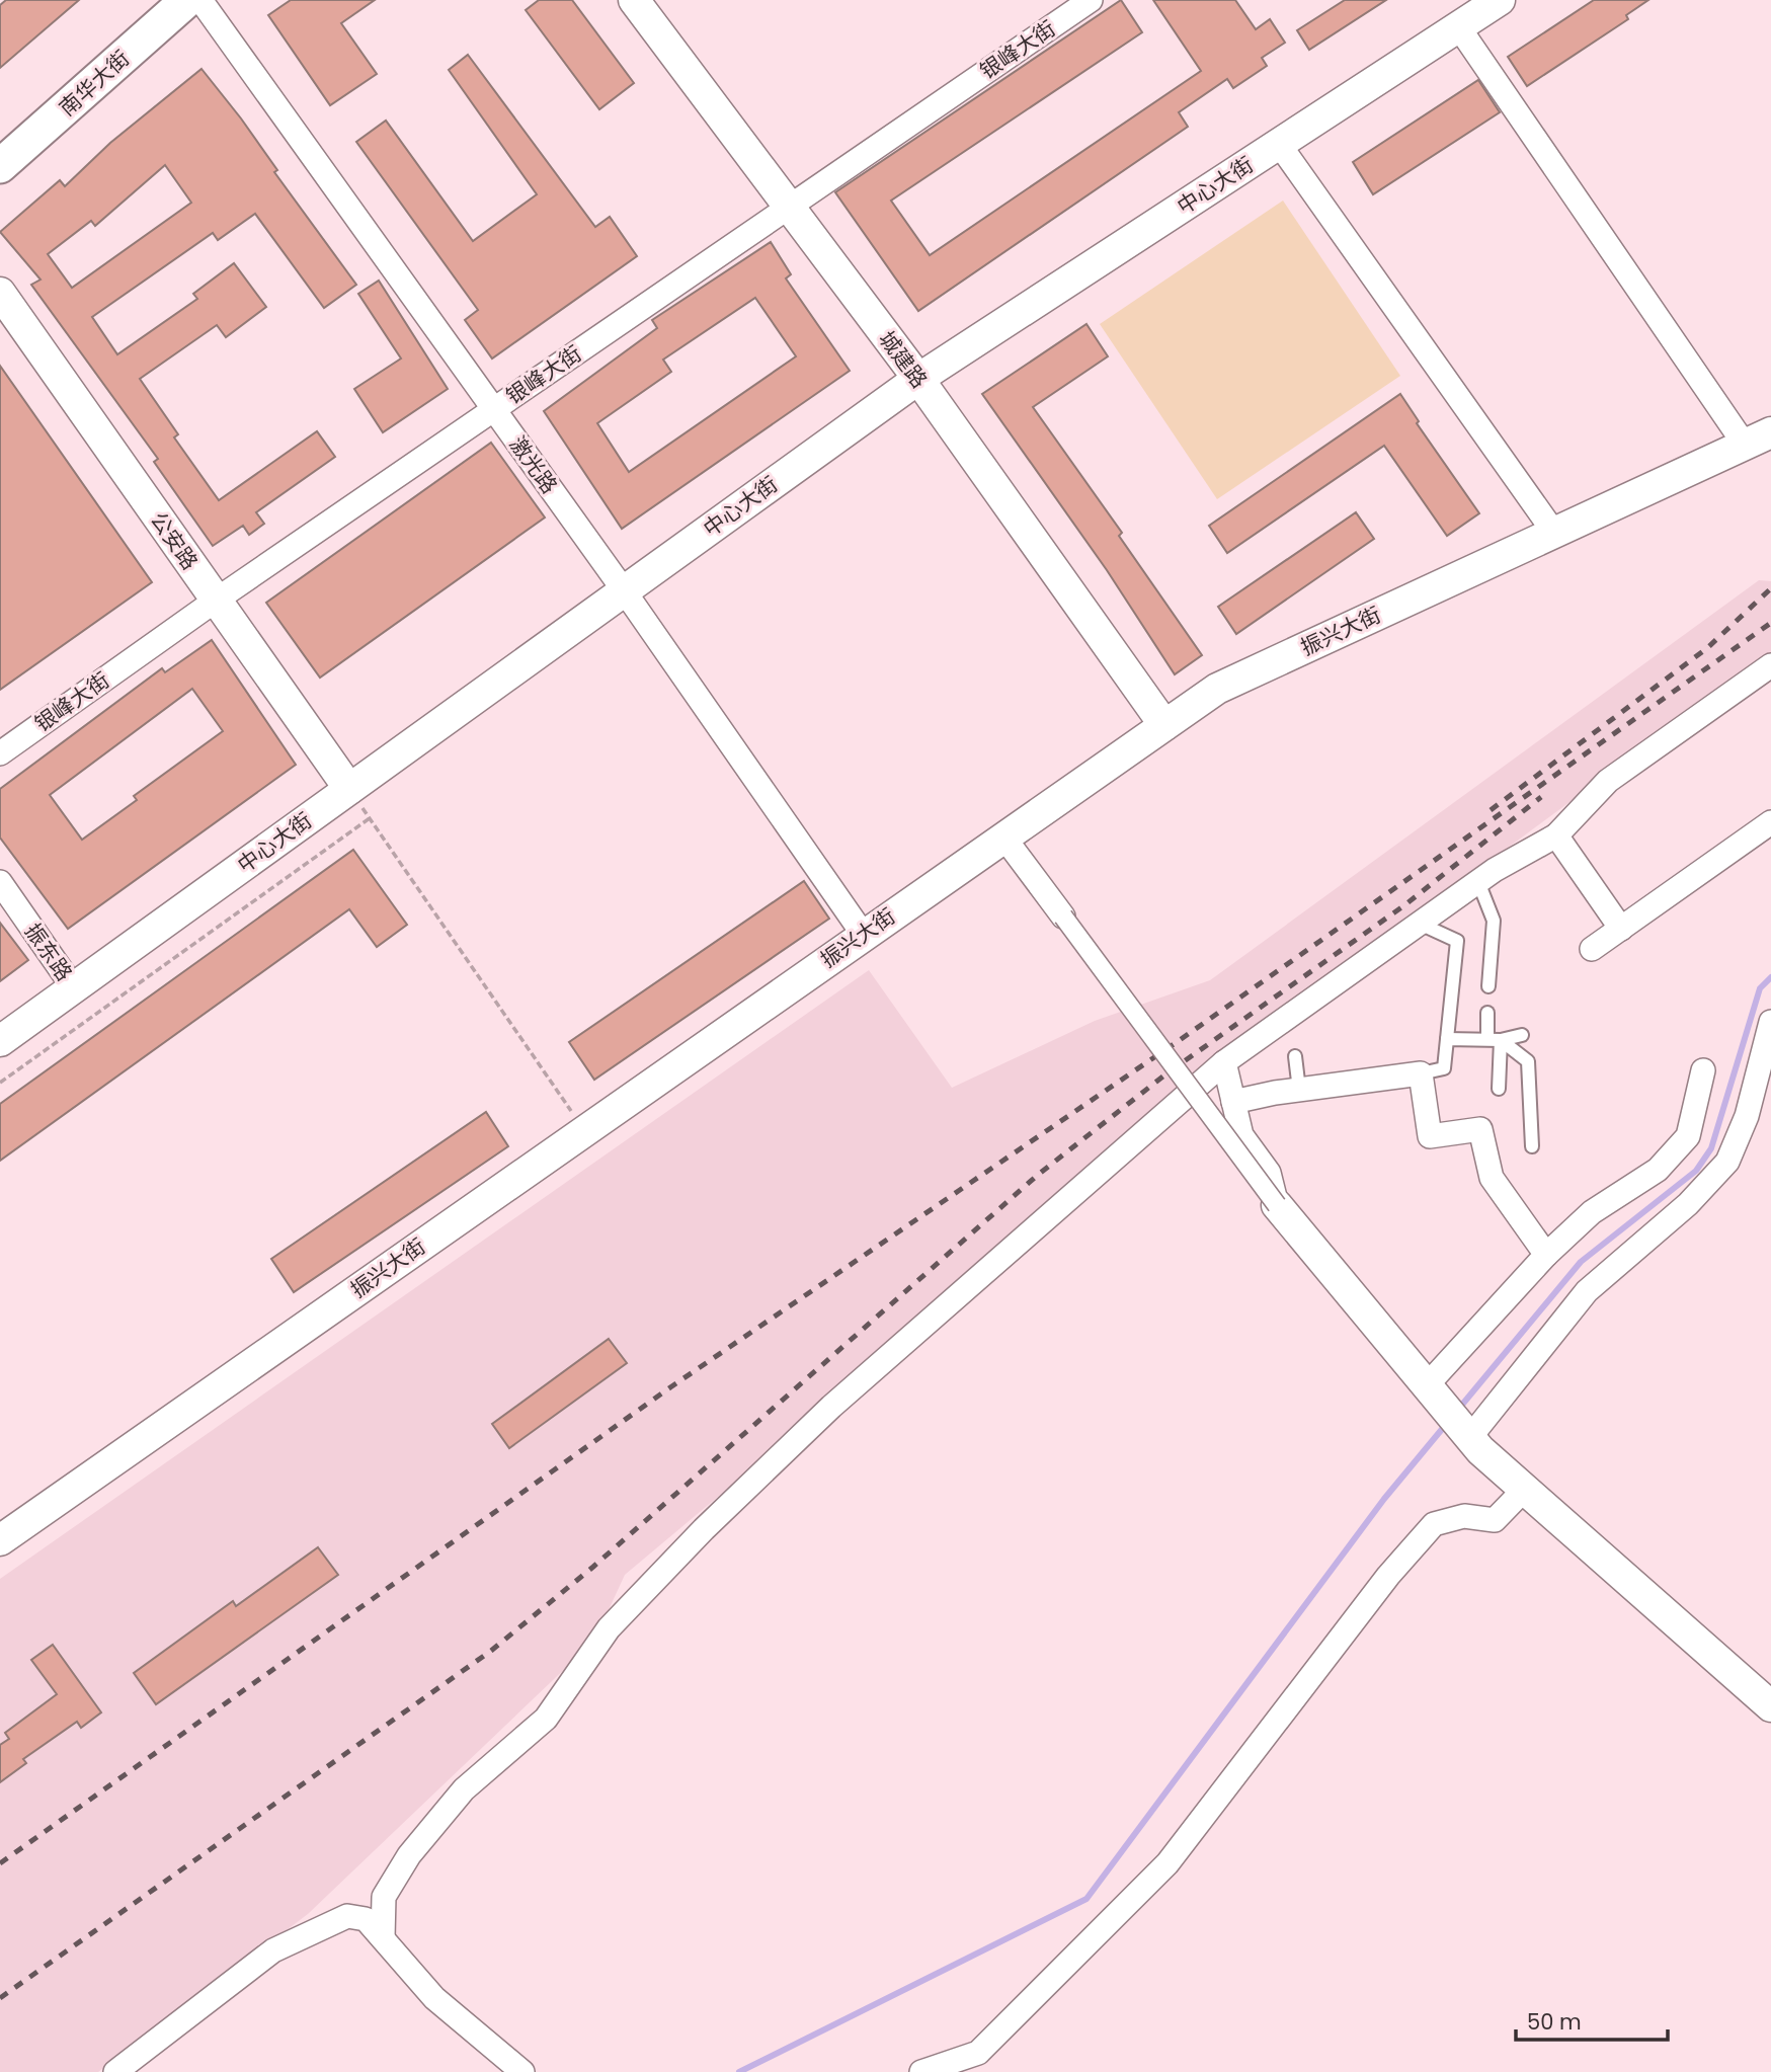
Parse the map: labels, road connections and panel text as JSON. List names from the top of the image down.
{
  "streets": {
    "main road": ["南华大街"],
    "street": [
      "银峰大街",
      "中心大街",
      "城建路",
      "激光路",
      "公安路",
      "振兴大街",
      "振东路"
    ]
  },
  "crossings": [
    ["银峰大街", "城建路"],
    ["银峰大街", "激光路"],
    ["银峰大街", "公安路"],
    ["中心大街", "城建路"],
    ["中心大街", "激光路"],
    ["中心大街", "公安路"],
    ["中心大街", "振东路"],
    ["城建路", "振兴大街"],
    ["激光路", "振兴大街"]
  ],
  "scale_bar": "50 m"
}
